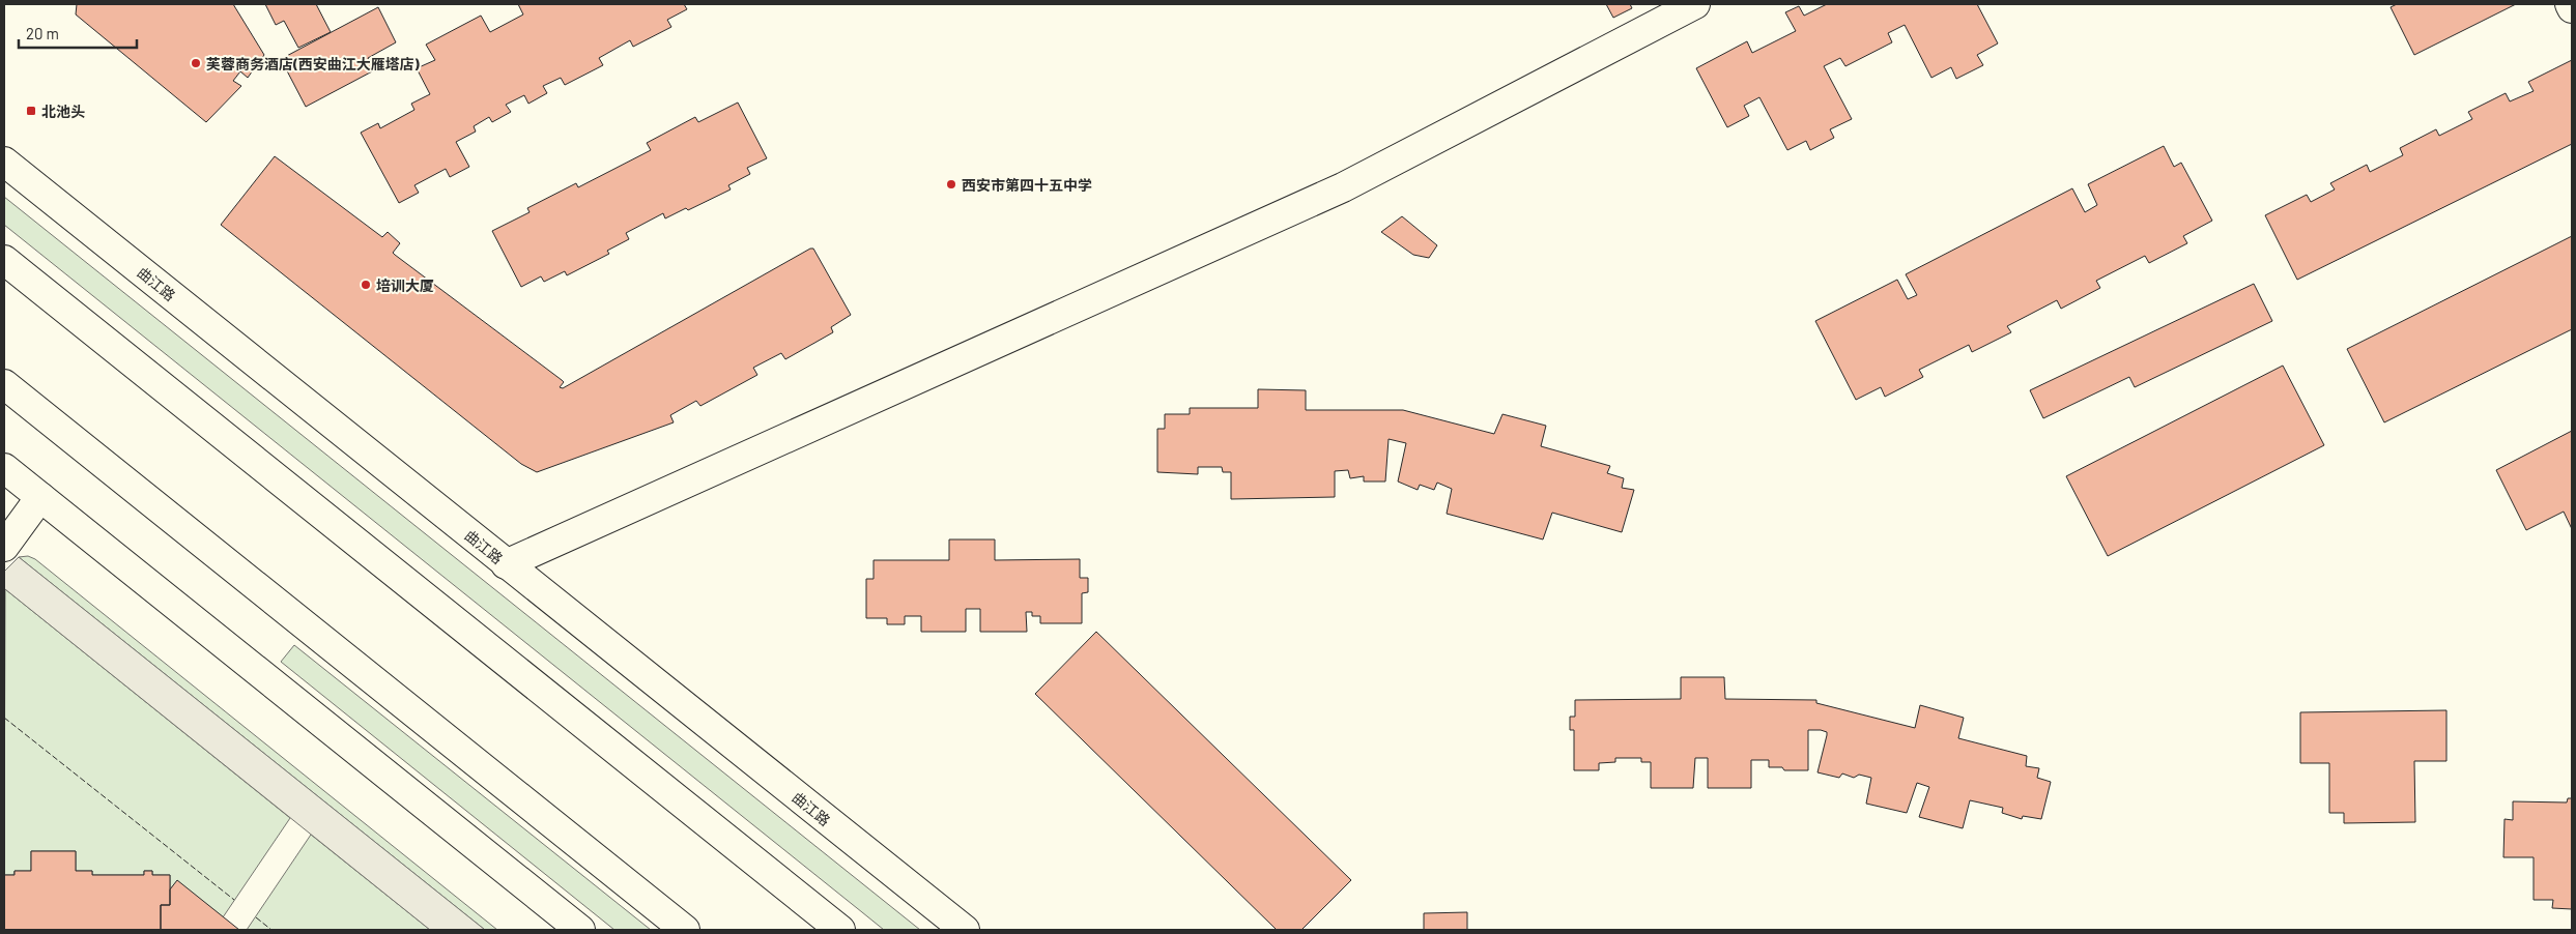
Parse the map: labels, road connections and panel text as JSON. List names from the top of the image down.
{
  "streets": {
    "main road": ["曲江路"]
  },
  "places": {
    "other": ["芙蓉商务酒店(西安曲江大雁塔店)", "西安市第四十五中学", "培训大厦"],
    "transit": ["北池头"]
  },
  "scale_bar": "20 m"
}
